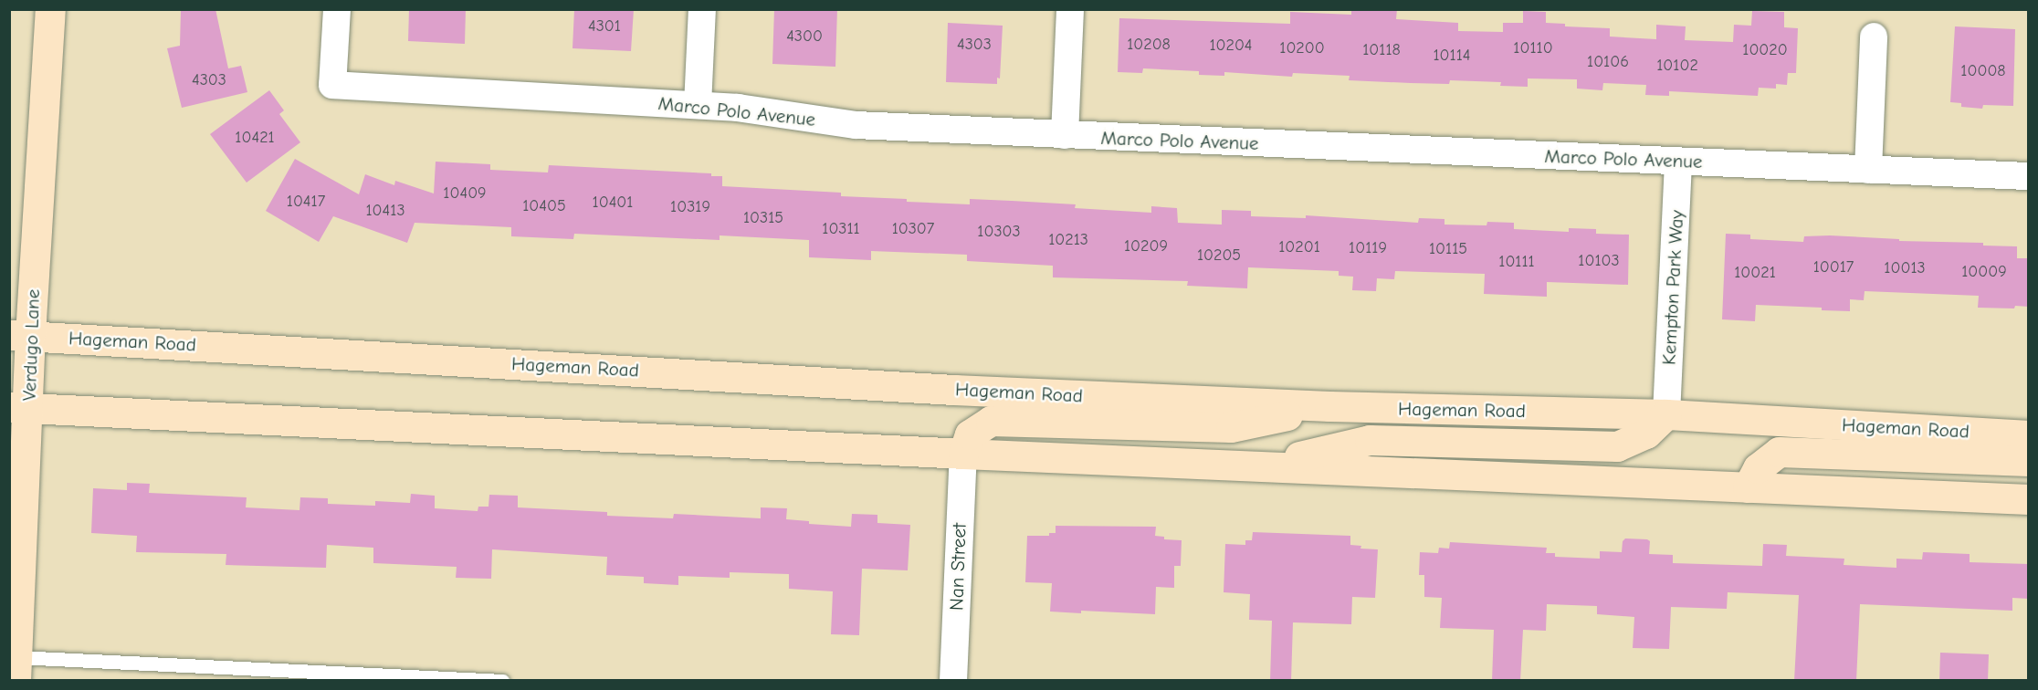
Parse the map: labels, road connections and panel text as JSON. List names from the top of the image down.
{
  "streets": {
    "main road": ["Hageman Road", "Verdugo Lane"],
    "street": ["Marco Polo Avenue", "Kempton Park Way", "Nan Street"]
  },
  "crossings": [
    ["Marco Polo Avenue", "Kempton Park Way"],
    ["Kempton Park Way", "Hageman Road"],
    ["Hageman Road", "Verdugo Lane"]
  ],
  "house_numbers": [
    "4301",
    "4300",
    "4303",
    "10208",
    "10204",
    "10200",
    "10110",
    "10118",
    "10020",
    "10114",
    "10106",
    "10102",
    "10008",
    "4303",
    "10421",
    "10409",
    "10417",
    "10401",
    "10405",
    "10319",
    "10413",
    "10315",
    "10311",
    "10307",
    "10303",
    "10213",
    "10209",
    "10201",
    "10119",
    "10115",
    "10205",
    "10103",
    "10111",
    "10017",
    "10013",
    "10009",
    "10021"
  ]
}
